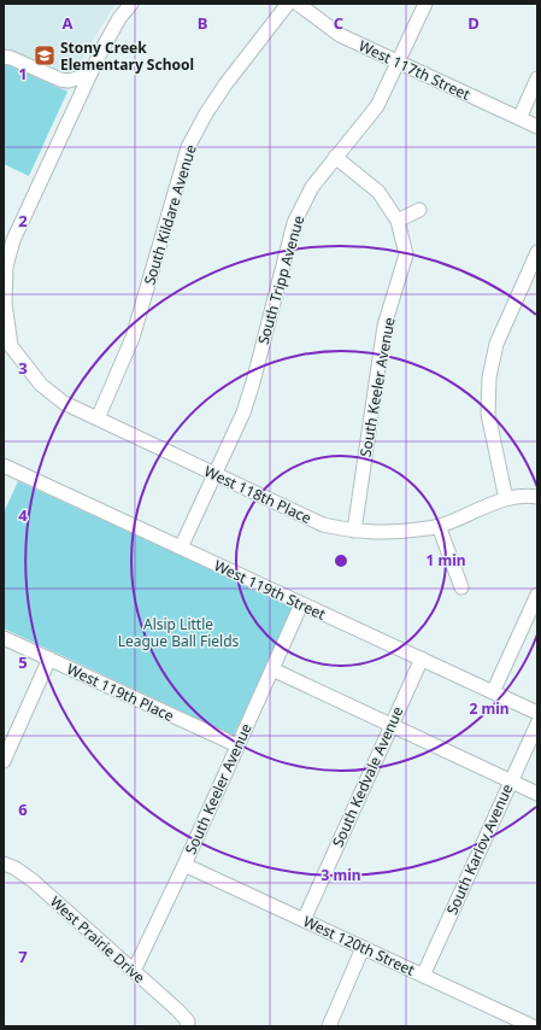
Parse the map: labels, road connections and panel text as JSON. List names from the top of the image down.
{
  "streets": {
    "street": [
      "West 117th Street",
      "South Kildare Avenue",
      "South Tripp Avenue",
      "South Keeler Avenue",
      "West 118th Place",
      "West 119th Street",
      "West 119th Place",
      "South Kedvale Avenue",
      "South Karlov Avenue",
      "West Prairie Drive",
      "West 120th Street"
    ]
  },
  "crossings": [
    ["West 117th Street", "South Tripp Avenue"],
    ["South Kildare Avenue", "West 118th Place"],
    ["South Tripp Avenue", "South Keeler Avenue"],
    ["South Tripp Avenue", "West 118th Place"],
    ["South Tripp Avenue", "West 119th Street"],
    ["South Keeler Avenue", "West 118th Place"],
    ["South Keeler Avenue", "West 119th Street"],
    ["South Keeler Avenue", "West 119th Place"],
    ["South Keeler Avenue", "West Prairie Drive"],
    ["South Keeler Avenue", "West 120th Street"],
    ["West 119th Street", "South Kedvale Avenue"],
    ["South Kedvale Avenue", "West 120th Street"],
    ["South Karlov Avenue", "West 120th Street"]
  ],
  "parks": ["Alsip Little League Ball Fields"],
  "places": {
    "school or university": ["Stony Creek Elementary School"]
  },
  "grid": {
    "columns": [
      "A",
      "B",
      "C",
      "D"
    ],
    "rows": [
      "1",
      "2",
      "3",
      "4",
      "5",
      "6",
      "7"
    ]
  },
  "rings": ["1 min", "2 min", "3 min"]
}
